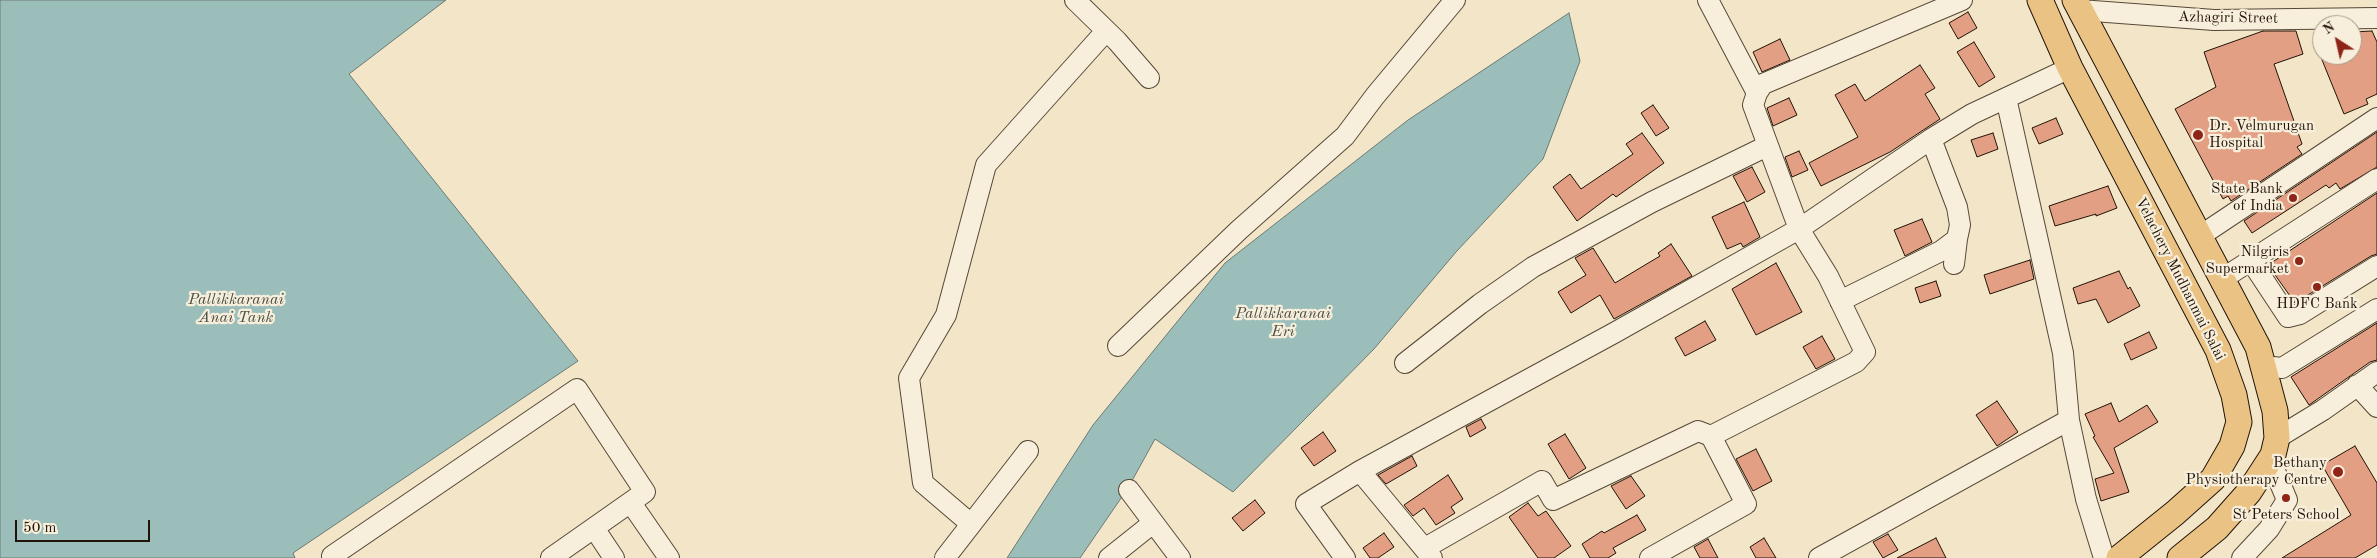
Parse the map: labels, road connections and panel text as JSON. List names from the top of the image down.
{
  "streets": {
    "main road": ["Velachery Mudhanmai Salai"],
    "street": ["Azhagiri Street"]
  },
  "water": ["Pallikkaranai Anai Tank", "Pallikkaranai Eri"],
  "places": [
    "Dr. Velmurugan Hospital",
    "State Bank of India",
    "Nilgiris Supermarket",
    "HDFC Bank",
    "Bethany Physiotherapy Centre",
    "St Peters School"
  ],
  "scale_bar": "50 m",
  "north": "top left"
}
